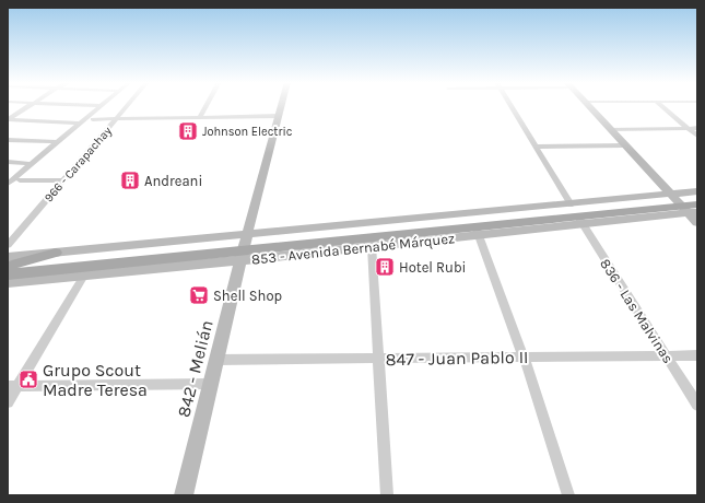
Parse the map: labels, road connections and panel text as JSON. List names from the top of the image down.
{
  "streets": {
    "main road": ["853 - Avenida Bernabé Márquez"],
    "street": [
      "966 - Carapachay",
      "836 - Las Malvinas",
      "847 - Juan Pablo II",
      "842 - Melián"
    ]
  },
  "crossings": [
    ["853 - Avenida Bernabé Márquez", "836 - Las Malvinas"],
    ["853 - Avenida Bernabé Márquez", "842 - Melián"],
    ["836 - Las Malvinas", "847 - Juan Pablo II"],
    ["847 - Juan Pablo II", "842 - Melián"]
  ],
  "places": {
    "building": ["Johnson Electric", "Andreani", "Hotel Rubi"],
    "supermarket": ["Shell Shop"],
    "public building": ["Grupo Scout Madre Teresa"]
  }
}
